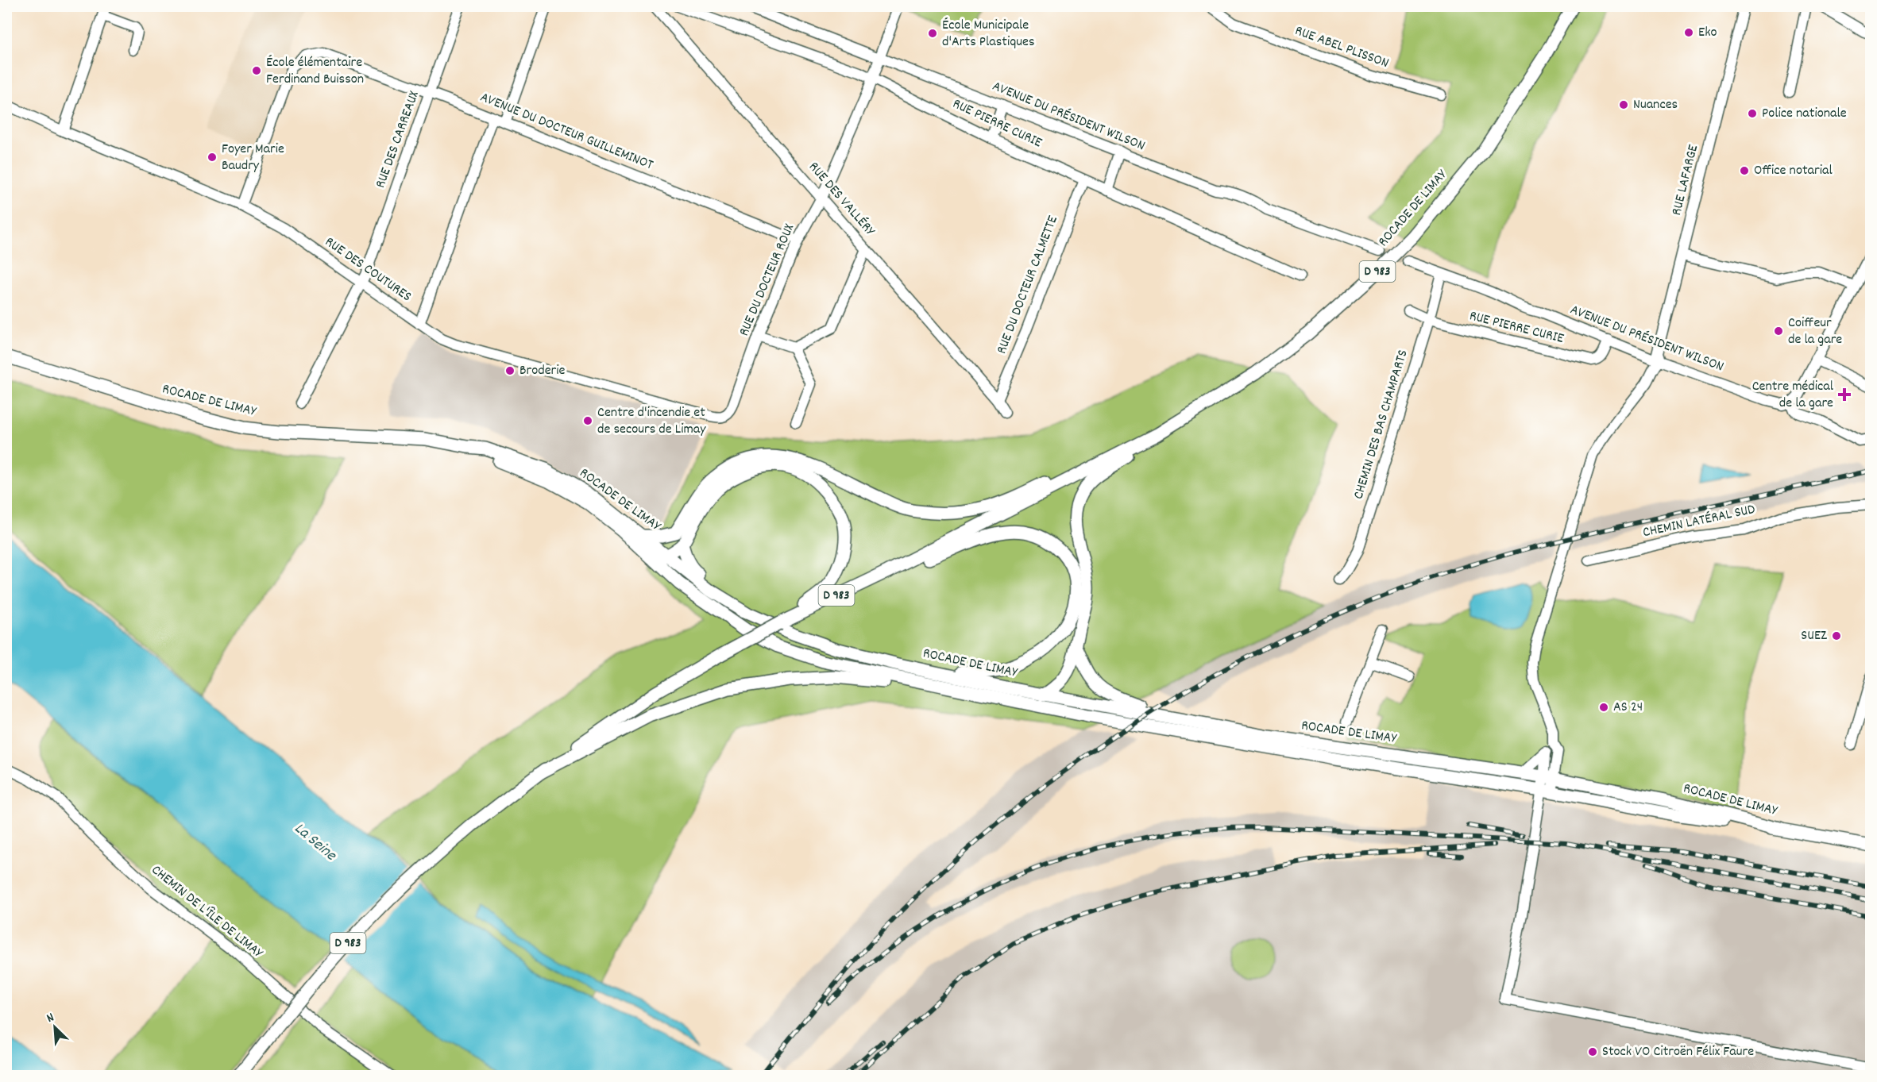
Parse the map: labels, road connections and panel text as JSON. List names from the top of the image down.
{
  "streets": {
    "main road": ["ROCADE DE LIMAY", "D 983"],
    "street": [
      "RUE ABEL PLISSON",
      "AVENUE DU PRÉSIDENT WILSON",
      "RUE PIERRE CURIE",
      "AVENUE DU DOCTEUR GUILLEMINOT",
      "RUE DES CARREAUX",
      "RUE LAFARGE",
      "RUE DES VALLÉRY",
      "RUE DES COUTURES",
      "RUE DU DOCTEUR ROUX",
      "RUE DU DOCTEUR CALMETTE",
      "CHEMIN DES BAS CHAMPARTS",
      "CHEMIN LATÉRAL SUD",
      "CHEMIN DE L'ÎLE DE LIMAY"
    ]
  },
  "crossings": [
    ["AVENUE DU PRÉSIDENT WILSON", "RUE PIERRE CURIE"],
    ["AVENUE DU PRÉSIDENT WILSON", "RUE LAFARGE"],
    ["AVENUE DU PRÉSIDENT WILSON", "RUE DU DOCTEUR ROUX"],
    ["AVENUE DU PRÉSIDENT WILSON", "CHEMIN DES BAS CHAMPARTS"],
    ["RUE PIERRE CURIE", "RUE DU DOCTEUR ROUX"],
    ["RUE PIERRE CURIE", "RUE DU DOCTEUR CALMETTE"],
    ["RUE PIERRE CURIE", "CHEMIN DES BAS CHAMPARTS"],
    ["AVENUE DU DOCTEUR GUILLEMINOT", "RUE DES CARREAUX"],
    ["AVENUE DU DOCTEUR GUILLEMINOT", "RUE DES COUTURES"],
    ["AVENUE DU DOCTEUR GUILLEMINOT", "RUE DU DOCTEUR ROUX"],
    ["RUE DES CARREAUX", "RUE DES COUTURES"],
    ["RUE DES VALLÉRY", "RUE DU DOCTEUR ROUX"],
    ["RUE DES VALLÉRY", "RUE DU DOCTEUR CALMETTE"],
    ["ROCADE DE LIMAY", "D 983"],
    ["RUE DES COUTURES", "RUE DU DOCTEUR ROUX"]
  ],
  "water": ["La Seine"],
  "places": {
    "other": [
      "Eko",
      "École Municipale d'Arts Plastiques",
      "École élémentaire Ferdinand Buisson",
      "Nuances",
      "Police nationale",
      "Foyer Marie Baudry",
      "Office notarial",
      "Coiffeur de la gare",
      "Broderie",
      "Centre d'incendie et de secours de Limay",
      "SUEZ",
      "AS 24",
      "Stock VO Citroën Félix Faure"
    ],
    "health": ["Centre médical de la gare"]
  },
  "north": "top left"
}
